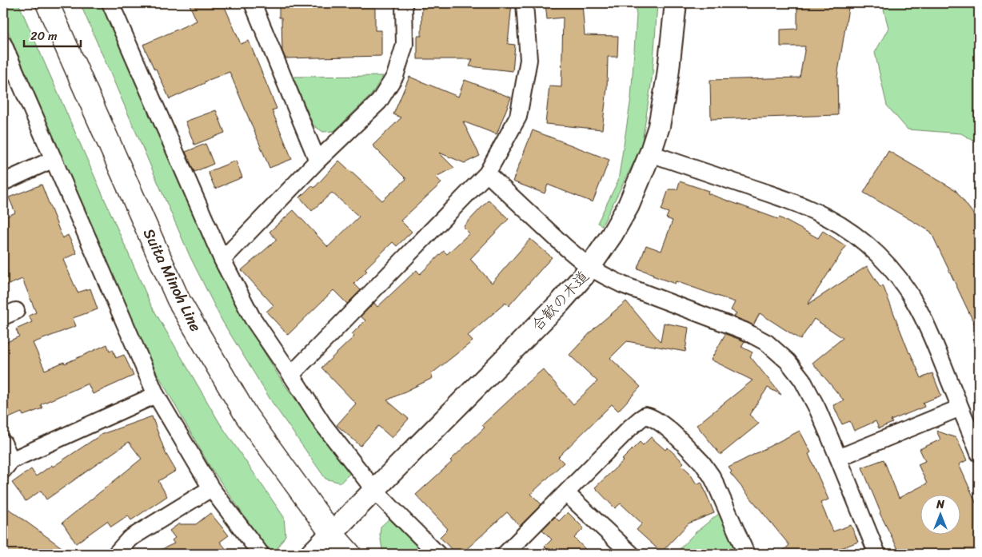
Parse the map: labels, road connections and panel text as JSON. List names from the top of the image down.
{
  "streets": {
    "main road": ["Suita Minoh Line"],
    "street": ["合歓の木道"]
  },
  "crossings": [
    ["Suita Minoh Line", "合歓の木道"]
  ],
  "scale_bar": "20 m",
  "north": "top"
}
